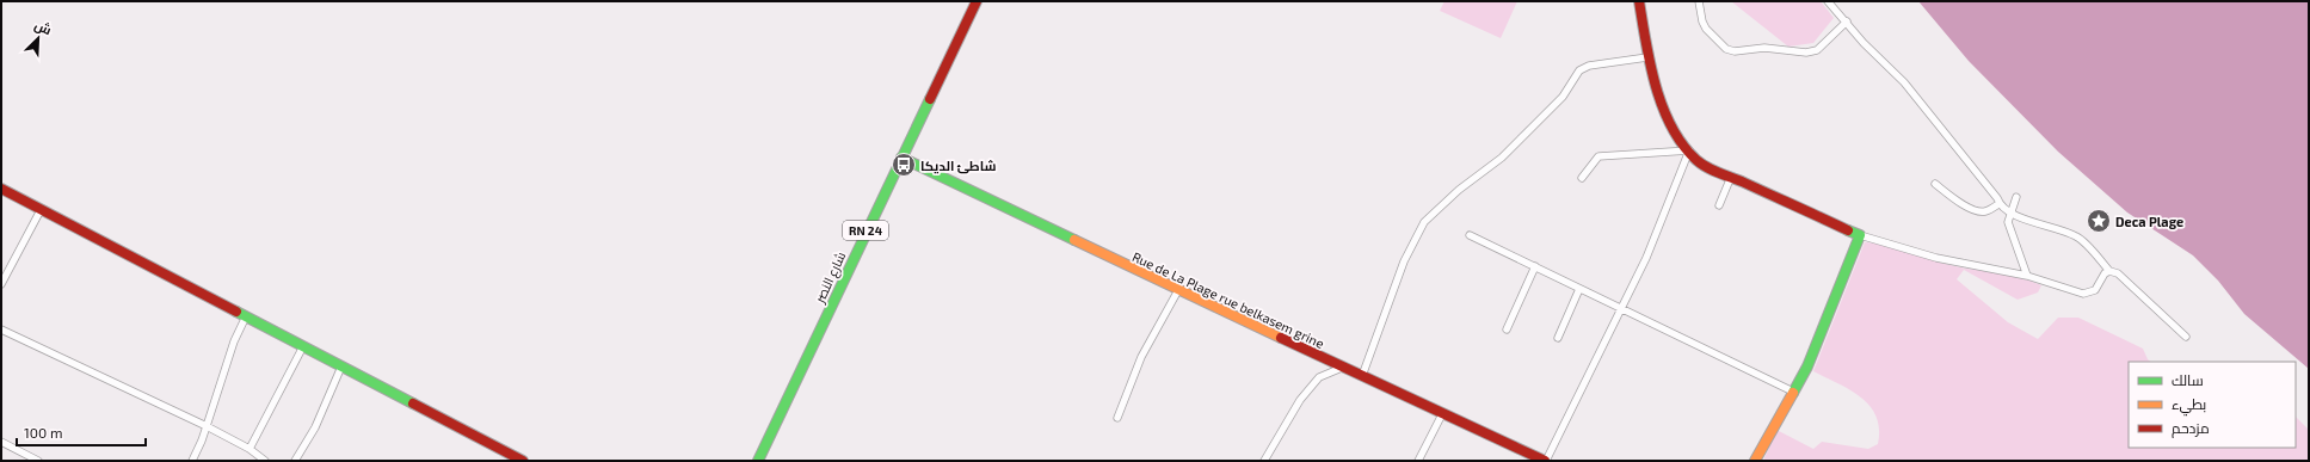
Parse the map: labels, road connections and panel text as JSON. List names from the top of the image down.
{
  "streets": {
    "street": ["RN 24", "شارع النصر", "Rue de La Plage rue belkasem grine"]
  },
  "crossings": [
    ["شارع النصر", "Rue de La Plage rue belkasem grine"]
  ],
  "places": {
    "bus stop": ["شاطئ الديكا"],
    "place": ["Deca Plage"]
  },
  "legend": ["سالك", "بطيء", "مزدحم"],
  "scale_bar": "100 m",
  "north": "top right"
}
